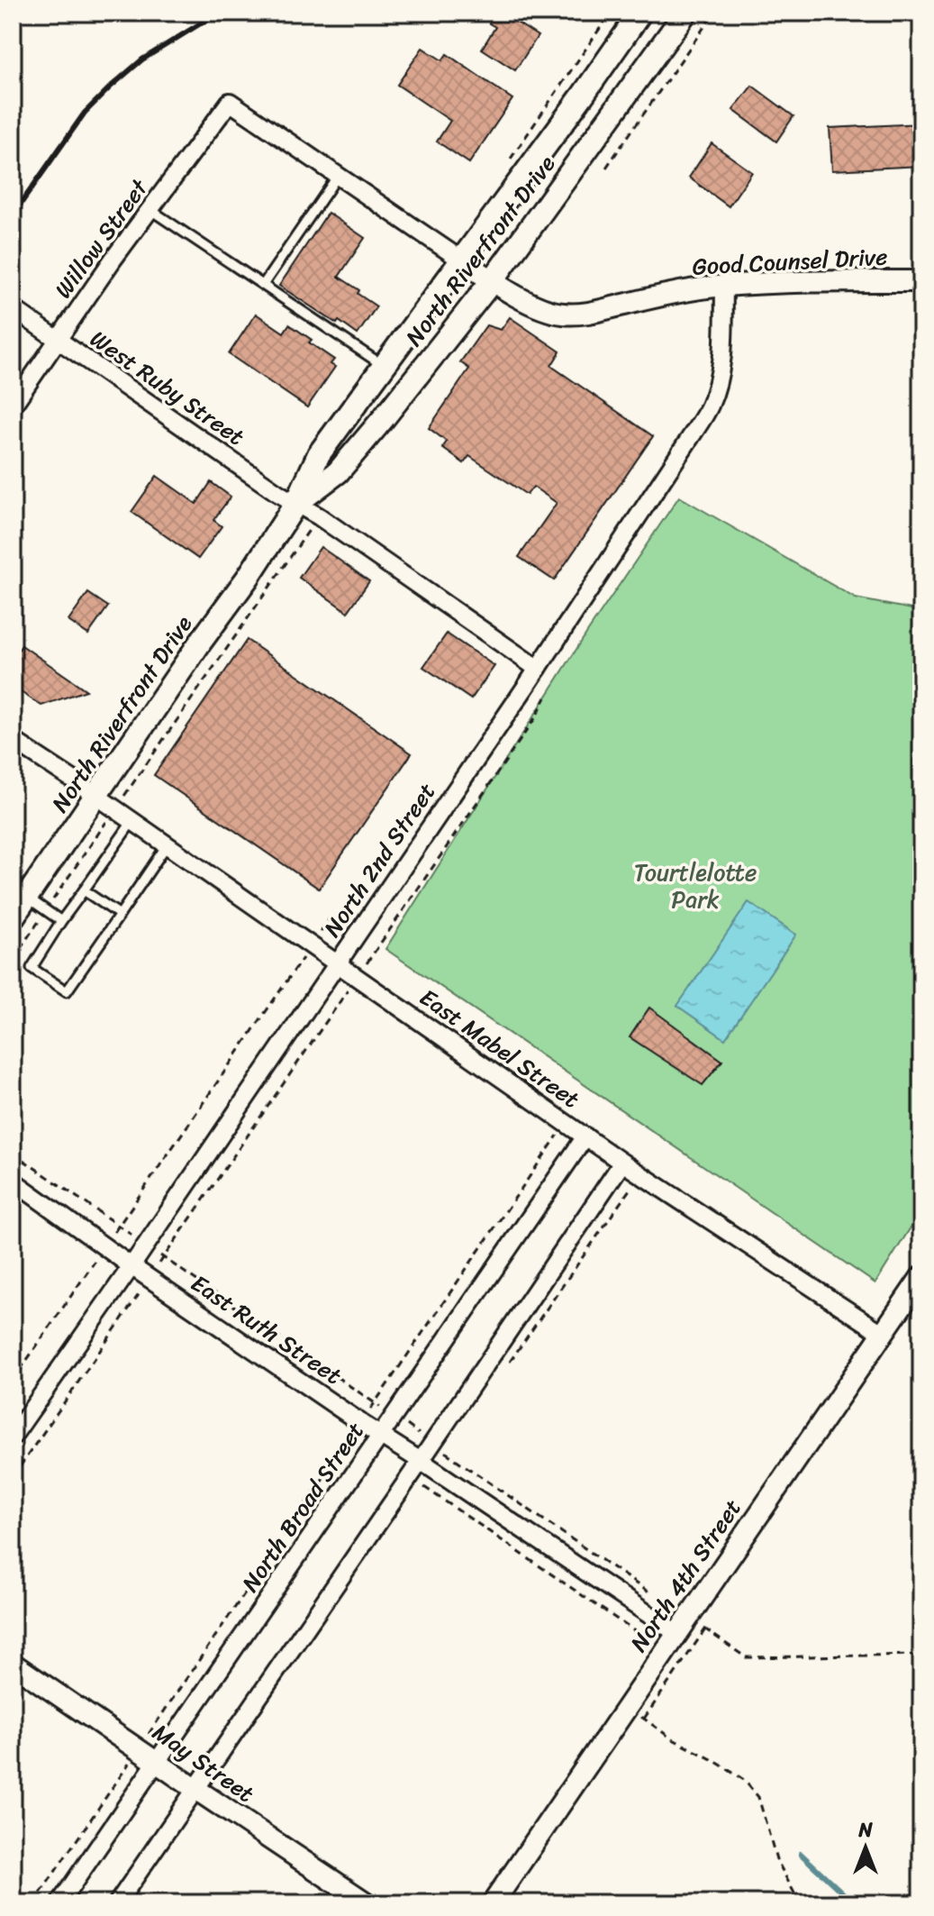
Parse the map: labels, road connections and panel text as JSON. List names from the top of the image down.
{
  "streets": {
    "main road": ["North Riverfront Drive"],
    "street": [
      "Willow Street",
      "Good Counsel Drive",
      "West Ruby Street",
      "North 2nd Street",
      "East Mabel Street",
      "East Ruth Street",
      "North Broad Street",
      "North 4th Street",
      "May Street"
    ]
  },
  "crossings": [
    ["Willow Street", "West Ruby Street"],
    ["North Riverfront Drive", "Good Counsel Drive"],
    ["North Riverfront Drive", "West Ruby Street"],
    ["North Riverfront Drive", "East Mabel Street"],
    ["Good Counsel Drive", "North 2nd Street"],
    ["West Ruby Street", "North 2nd Street"],
    ["North 2nd Street", "East Mabel Street"],
    ["North 2nd Street", "East Ruth Street"],
    ["East Mabel Street", "North Broad Street"],
    ["East Mabel Street", "North 4th Street"],
    ["East Ruth Street", "North Broad Street"],
    ["East Ruth Street", "North 4th Street"],
    ["North Broad Street", "May Street"]
  ],
  "parks": ["Tourtlelotte Park"],
  "north": "top"
}
